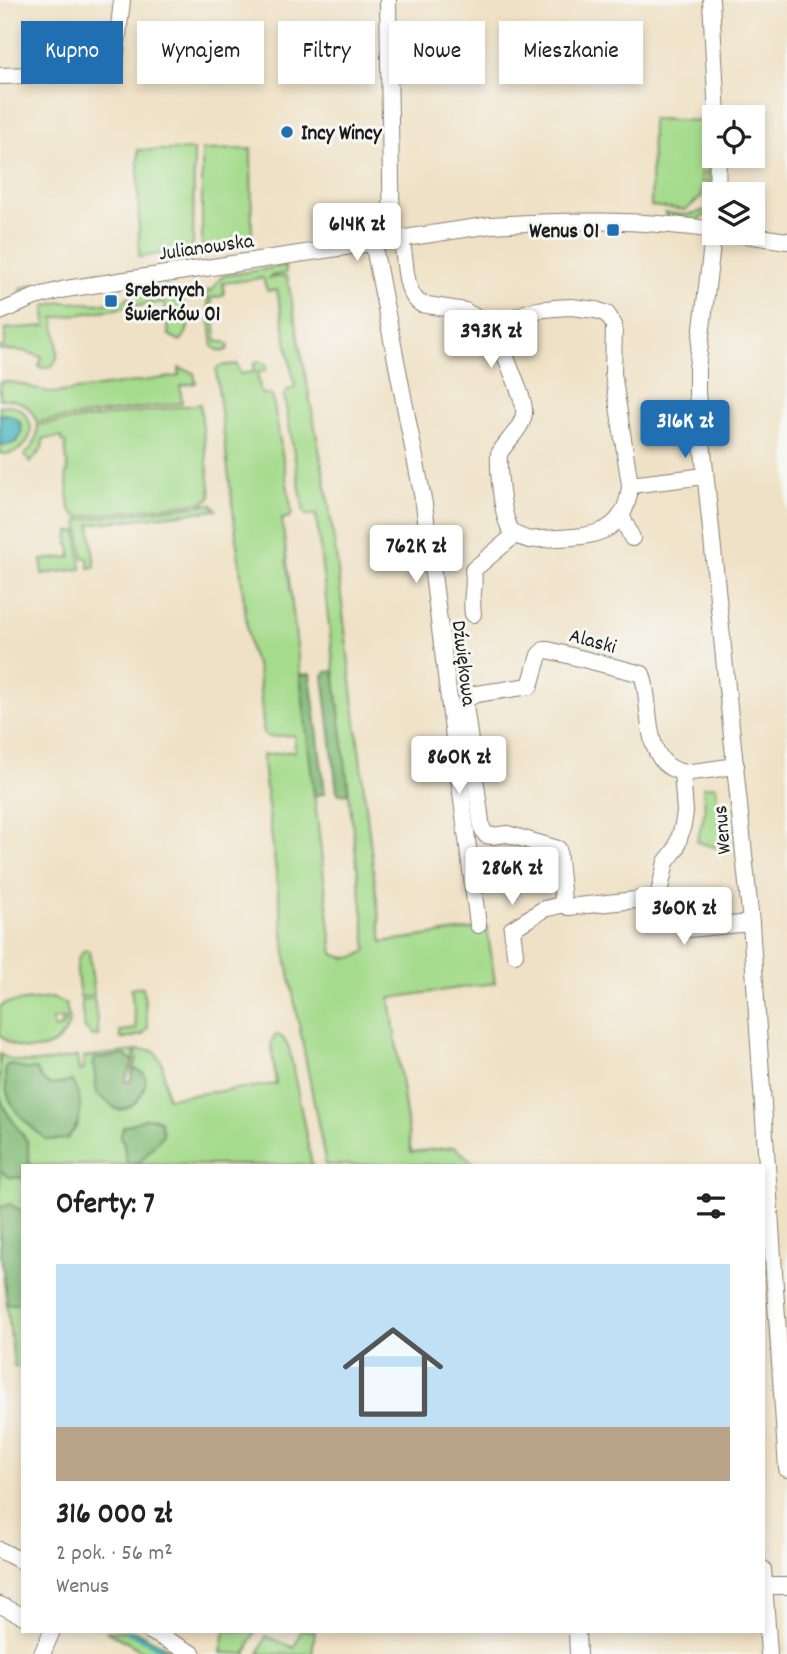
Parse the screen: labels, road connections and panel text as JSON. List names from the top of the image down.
{
  "streets": {
    "street": [
      "Julianowska",
      "Alaski",
      "Dźwiękowa",
      "Wenus"
    ]
  },
  "crossings": [
    ["Julianowska", "Dźwiękowa"]
  ],
  "places": {
    "other": ["Incy Wincy"],
    "transit": ["Wenus 01", "Srebrnych Świerków 01"]
  },
  "page": {
    "chip": [
      "Kupno",
      "Wynajem",
      "Filtry",
      "Nowe",
      "Mieszkanie"
    ],
    "price": [
      "614K zł",
      "393K zł",
      "316K zł",
      "762K zł",
      "860K zł",
      "286K zł",
      "360K zł"
    ],
    "heading": "Oferty: 7",
    "list": [
      {
        "name": "316 000 zł",
        "note": "2 pok. · 56 m² · Wenus"
      }
    ]
  }
}
